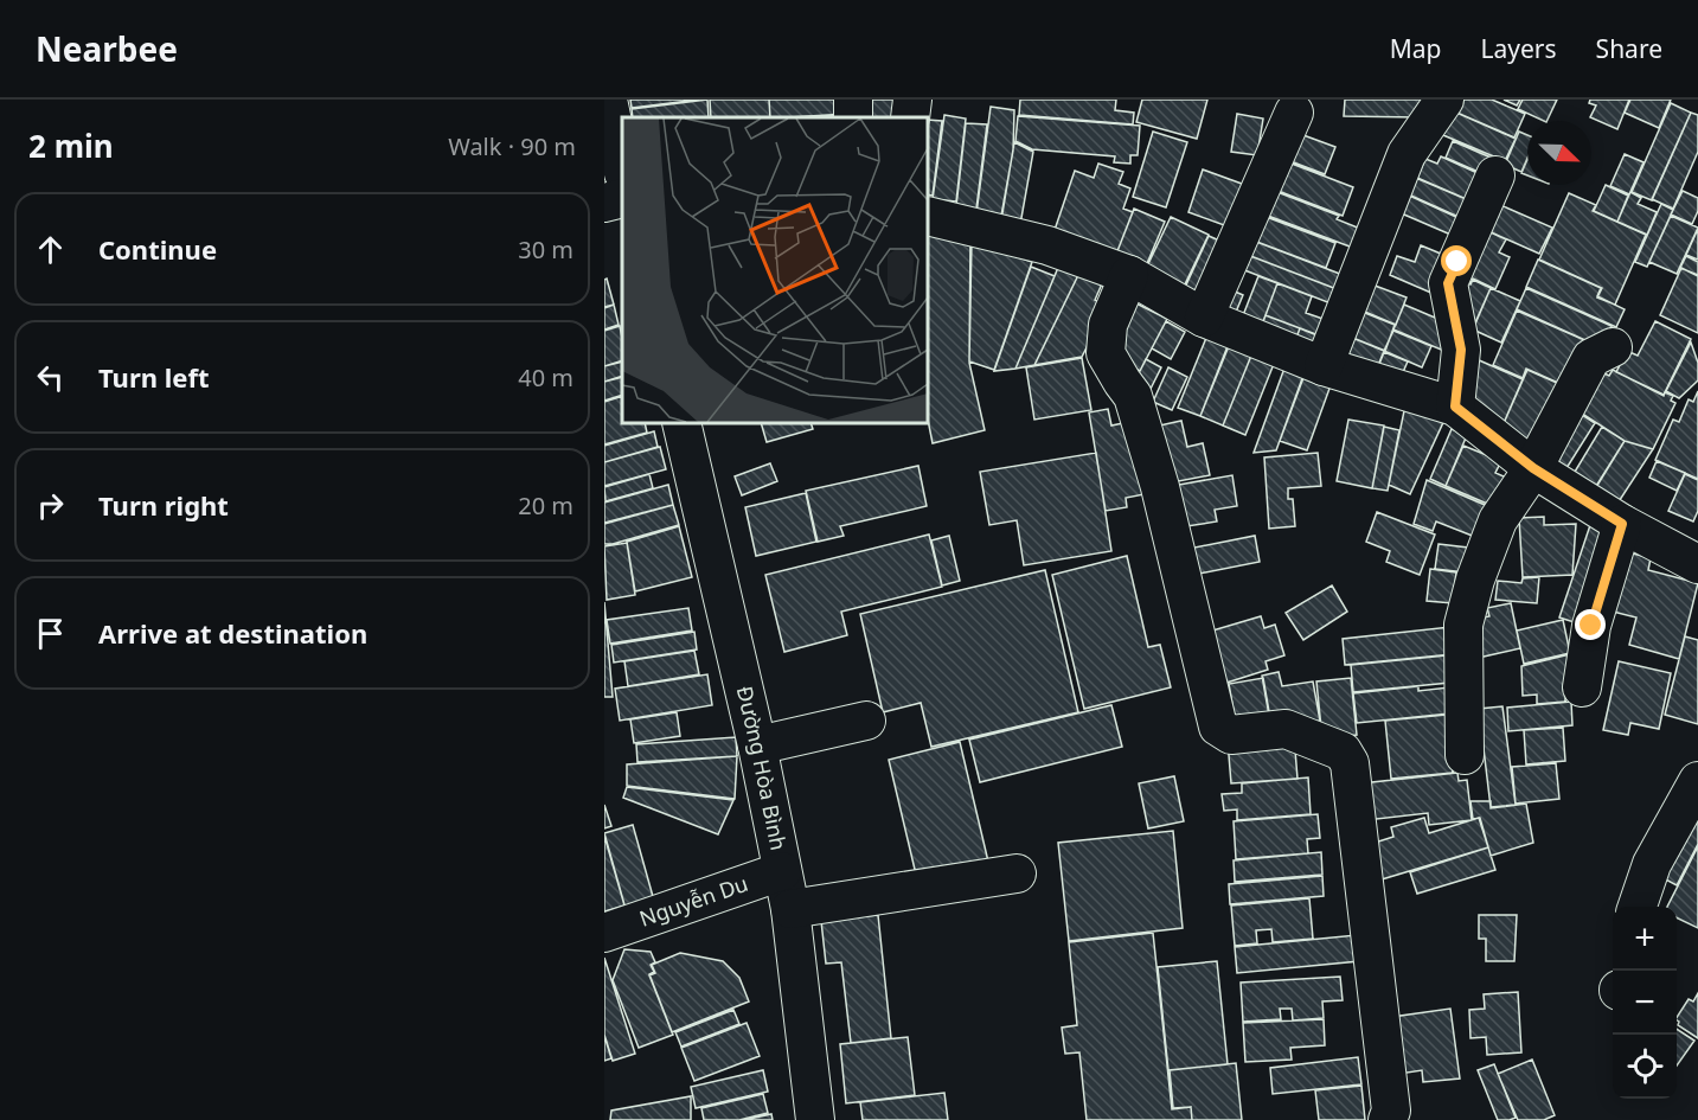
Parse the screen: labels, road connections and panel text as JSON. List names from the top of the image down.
{
  "streets": {
    "street": ["Đường Hòa Bình", "Nguyễn Du"]
  },
  "crossings": [
    ["Đường Hòa Bình", "Nguyễn Du"]
  ],
  "north": "bottom right",
  "page": {
    "header": "Nearbee",
    "nav": ["Map", "Layers", "Share"],
    "heading": ["2 min", "Walk · 90 m"],
    "list": [
      ["Continue", "30 m"],
      ["Turn left", "40 m"],
      ["Turn right", "20 m"],
      "Arrive at destination"
    ],
    "map_buttons": ["+", "−"]
  }
}
